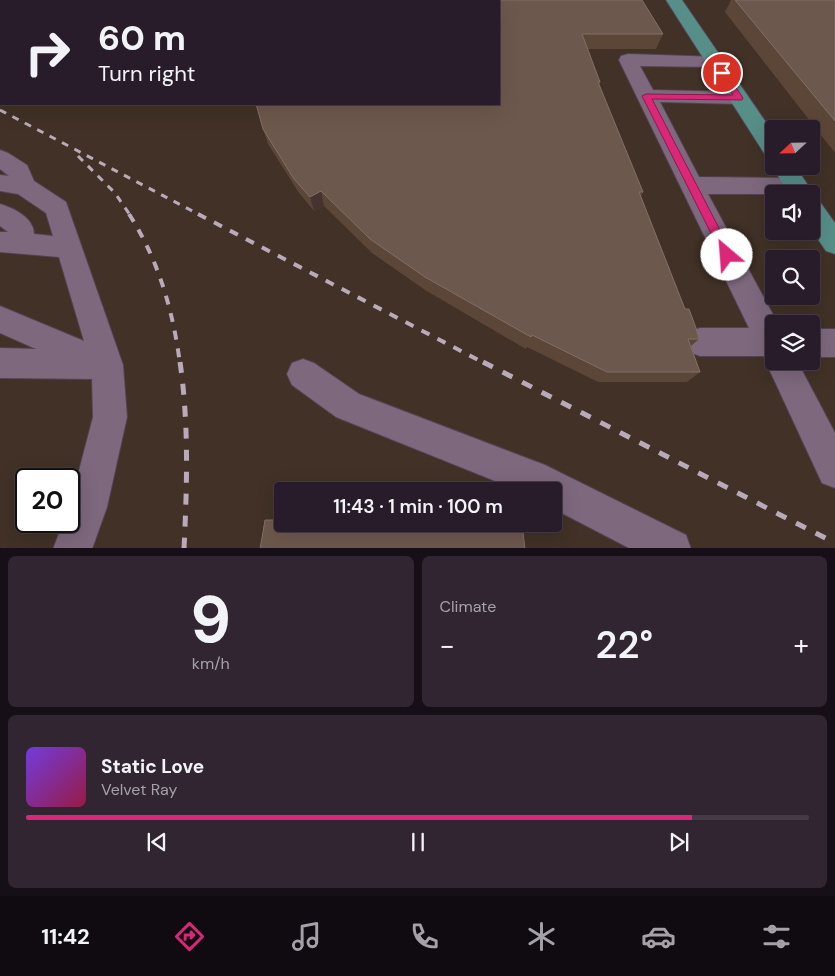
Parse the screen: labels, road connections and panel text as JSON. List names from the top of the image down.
{
  "north": "left",
  "page": {
    "turn": ["60 m", "Turn right"],
    "limit": "20",
    "trip": "11:43 · 1 min · 100 m",
    "tile": [
      ["9", "km/h"],
      "Climate"
    ],
    "heat": ["−", "22°", "+"],
    "song": ["Static Love", "Velvet Ray"],
    "tabs": "11:42"
  }
}
